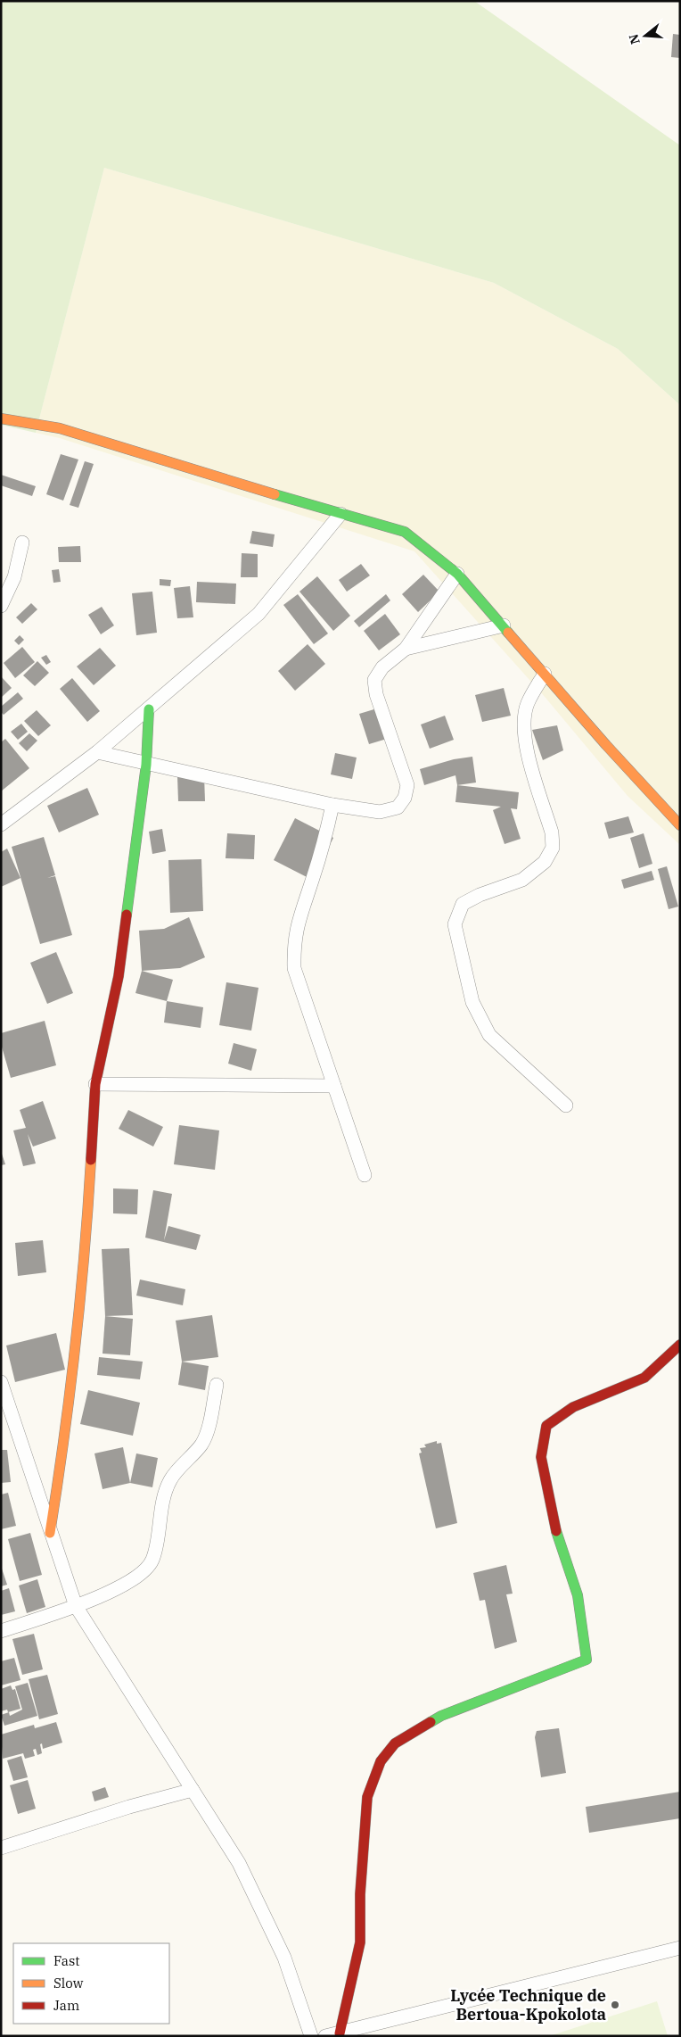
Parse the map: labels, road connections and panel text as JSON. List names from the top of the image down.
{
  "places": ["Lycée Technique de Bertoua-Kpokolota"],
  "legend": ["Fast", "Slow", "Jam"],
  "north": "left"
}
